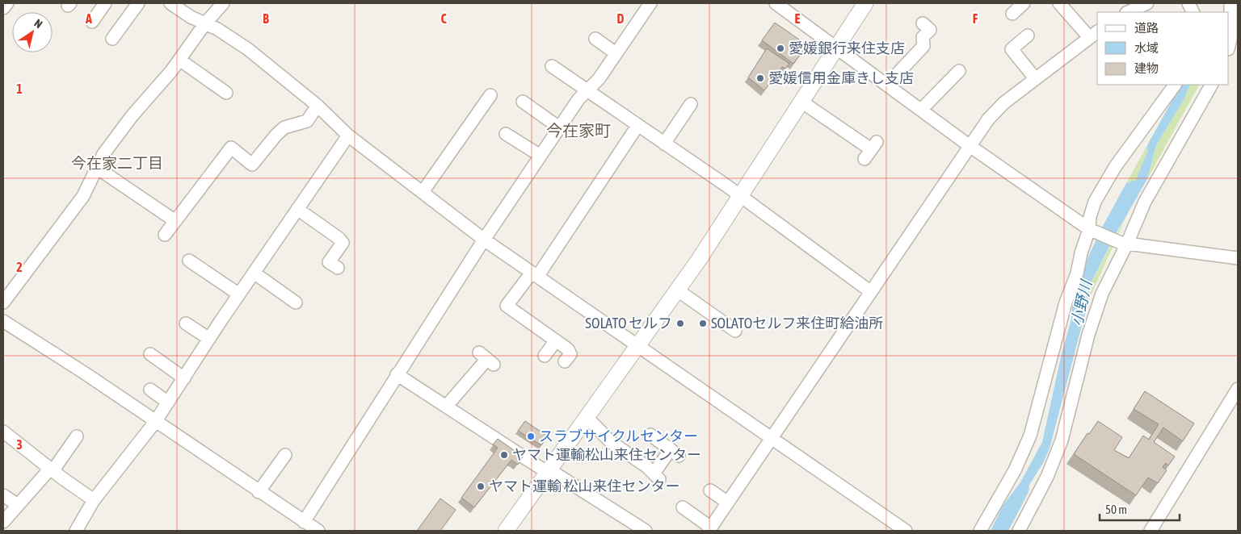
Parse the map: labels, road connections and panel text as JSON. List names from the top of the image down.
{
  "districts": ["今在家町", "今在家二丁目"],
  "water": ["小野川"],
  "places": [
    "愛媛銀行来住支店",
    "愛媛信用金庫きし支店",
    "SOLATO セルフ",
    "SOLATOセルフ来住町給油所",
    "スラブサイクルセンター",
    "ヤマト運輸松山来住センター",
    "ヤマト運輸 松山来住センター"
  ],
  "legend": ["道路", "水域", "建物"],
  "scale_bar": "50 m",
  "north": "top right",
  "grid": {
    "columns": [
      "A",
      "B",
      "C",
      "D",
      "E",
      "F"
    ],
    "rows": ["1", "2", "3"]
  }
}
